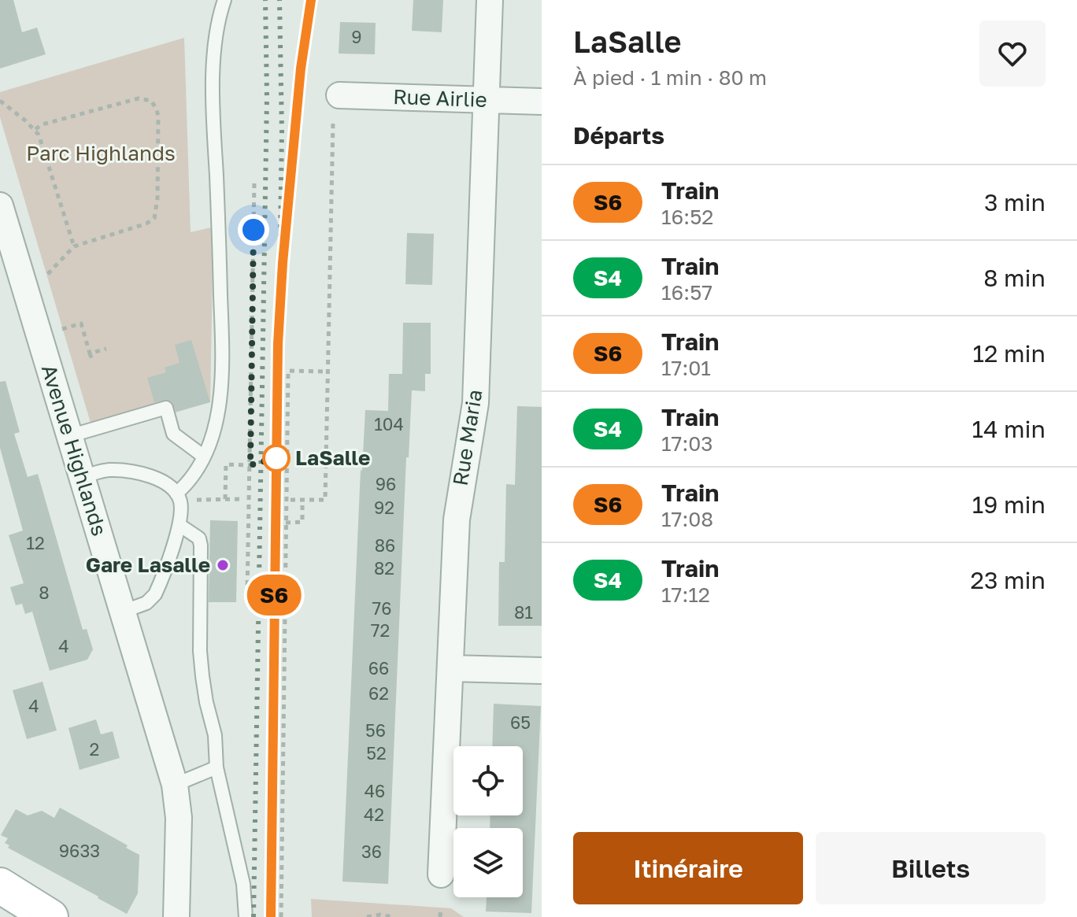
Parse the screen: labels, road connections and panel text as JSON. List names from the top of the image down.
{
  "streets": {
    "street": ["Rue Airlie", "Rue Maria", "Avenue Highlands"]
  },
  "crossings": [
    ["Rue Airlie", "Rue Maria"]
  ],
  "parks": ["Parc Highlands"],
  "places": ["LaSalle", "Gare Lasalle"],
  "house_numbers": [
    "9",
    "104",
    "96",
    "92",
    "12",
    "86",
    "82",
    "8",
    "76",
    "81",
    "72",
    "4",
    "66",
    "62",
    "4",
    "65",
    "56",
    "2",
    "52",
    "46",
    "42",
    "9633",
    "36"
  ],
  "page": {
    "on_map": "S6",
    "heading": [
      ["LaSalle", "À pied · 1 min · 80 m"],
      "Départs"
    ],
    "list": [
      {
        "mark": "S6",
        "name": "Train",
        "note": "16:52",
        "value": "3 min"
      },
      {
        "mark": "S4",
        "name": "Train",
        "note": "16:57",
        "value": "8 min"
      },
      {
        "mark": "S6",
        "name": "Train",
        "note": "17:01",
        "value": "12 min"
      },
      {
        "mark": "S4",
        "name": "Train",
        "note": "17:03",
        "value": "14 min"
      },
      {
        "mark": "S6",
        "name": "Train",
        "note": "17:08",
        "value": "19 min"
      },
      {
        "mark": "S4",
        "name": "Train",
        "note": "17:12",
        "value": "23 min"
      }
    ],
    "buttons": ["Itinéraire", "Billets"]
  }
}
